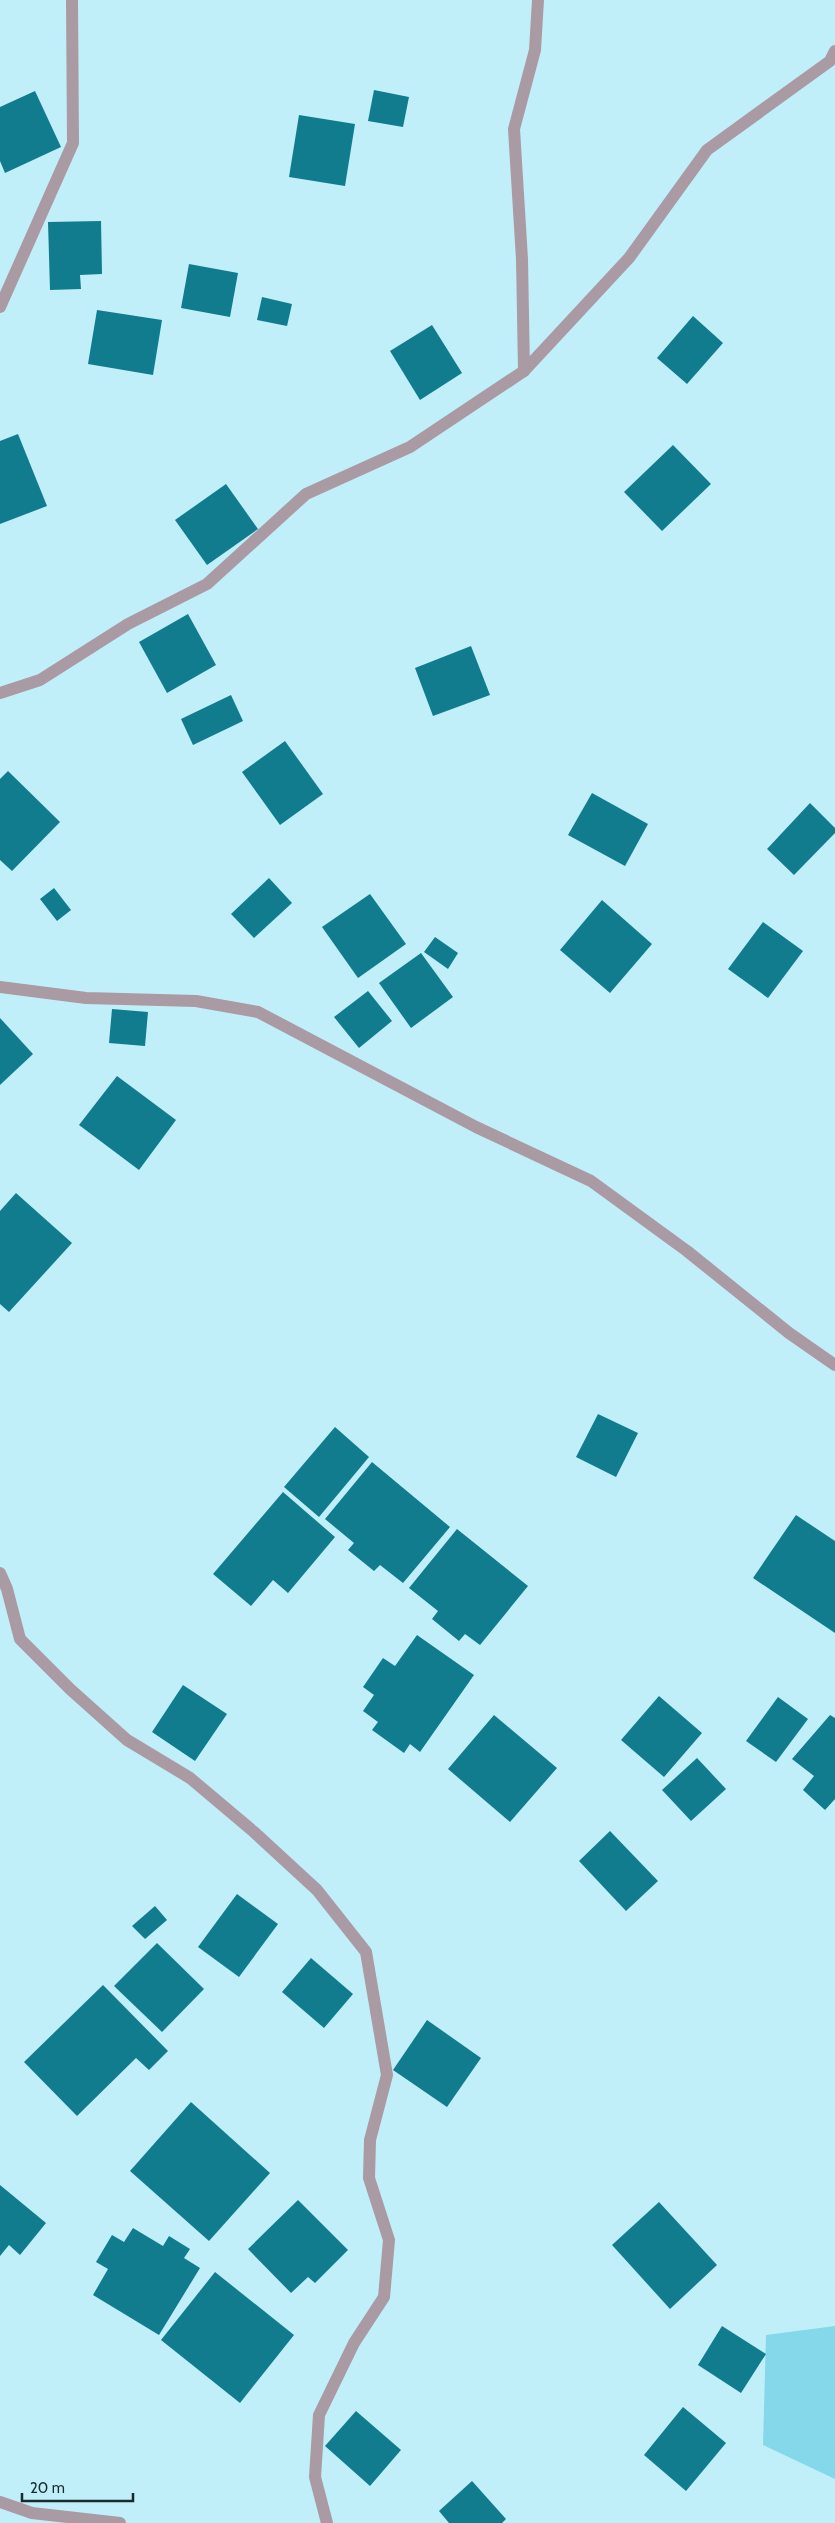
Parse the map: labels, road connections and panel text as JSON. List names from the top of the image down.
{
  "scale_bar": "20 m"
}
